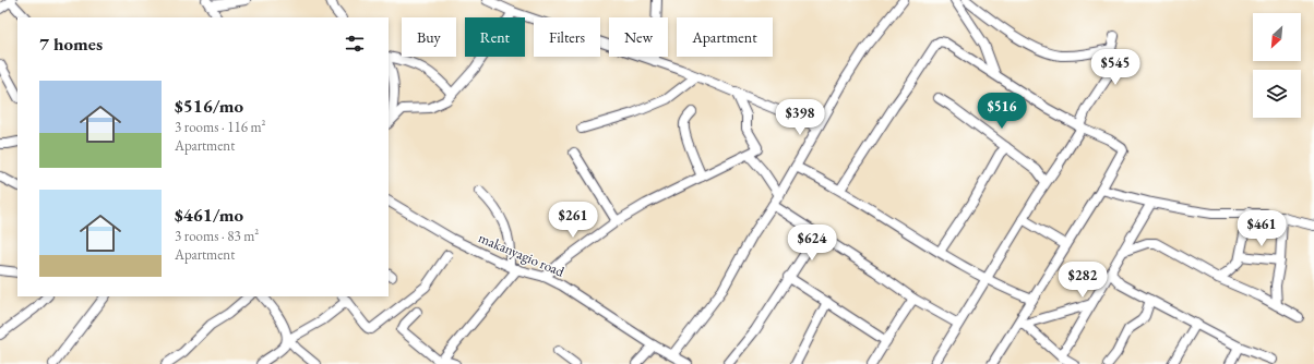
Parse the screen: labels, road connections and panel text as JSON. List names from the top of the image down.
{
  "streets": {
    "street": ["makanyagio road"]
  },
  "north": "bottom left",
  "page": {
    "chip": [
      "Buy",
      "Rent",
      "Filters",
      "New",
      "Apartment"
    ],
    "heading": "7 homes",
    "price": [
      "$545",
      "$516",
      "$398",
      "$261",
      "$461",
      "$624",
      "$282"
    ],
    "list": [
      {
        "name": "$516/mo",
        "note": "3 rooms · 116 m² · Apartment"
      },
      {
        "name": "$461/mo",
        "note": "3 rooms · 83 m² · Apartment"
      }
    ]
  }
}
